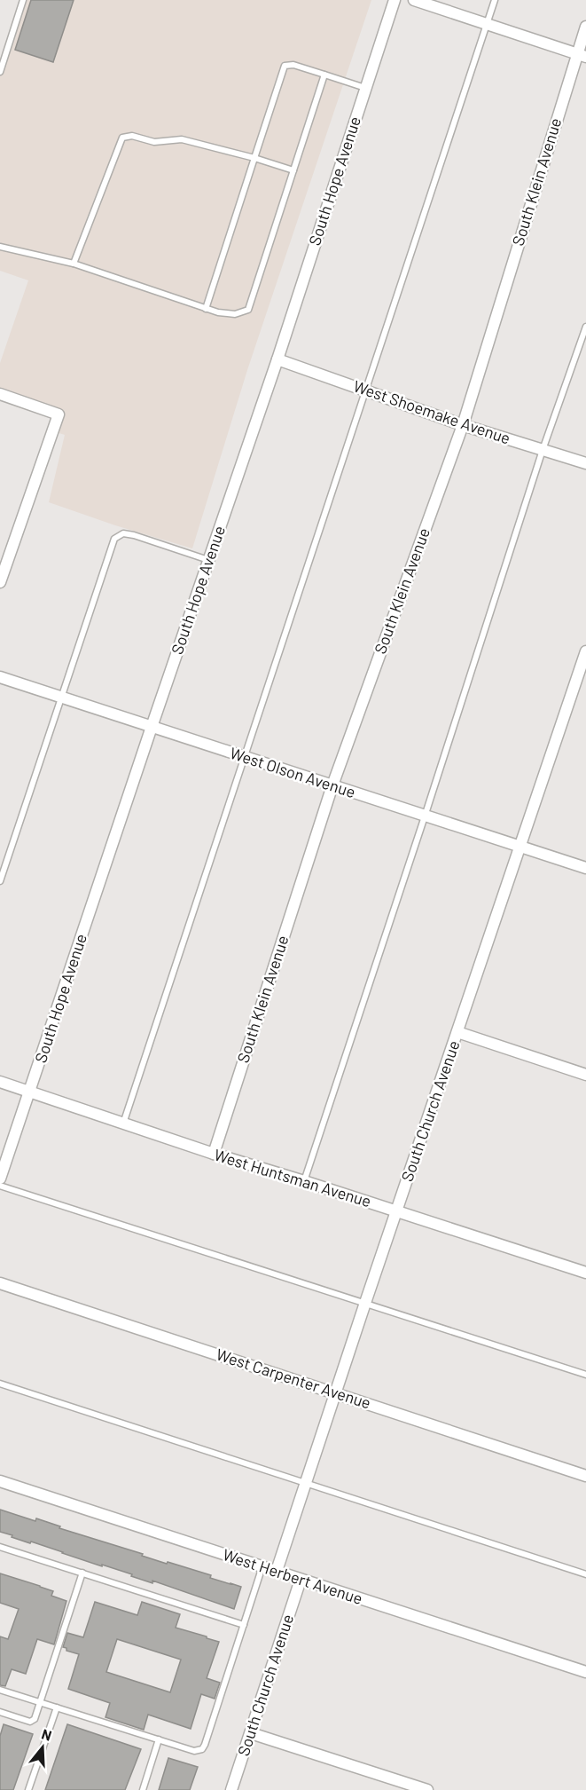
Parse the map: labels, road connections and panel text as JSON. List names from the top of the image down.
{
  "streets": {
    "street": [
      "South Hope Avenue",
      "South Klein Avenue",
      "West Shoemake Avenue",
      "West Olson Avenue",
      "South Church Avenue",
      "West Huntsman Avenue",
      "West Carpenter Avenue",
      "West Herbert Avenue"
    ]
  },
  "crossings": [
    ["South Hope Avenue", "West Shoemake Avenue"],
    ["South Hope Avenue", "West Olson Avenue"],
    ["South Hope Avenue", "West Huntsman Avenue"],
    ["South Klein Avenue", "West Shoemake Avenue"],
    ["South Klein Avenue", "West Olson Avenue"],
    ["South Klein Avenue", "West Huntsman Avenue"],
    ["West Olson Avenue", "South Church Avenue"],
    ["South Church Avenue", "West Huntsman Avenue"],
    ["South Church Avenue", "West Carpenter Avenue"],
    ["South Church Avenue", "West Herbert Avenue"]
  ],
  "north": "top"
}
